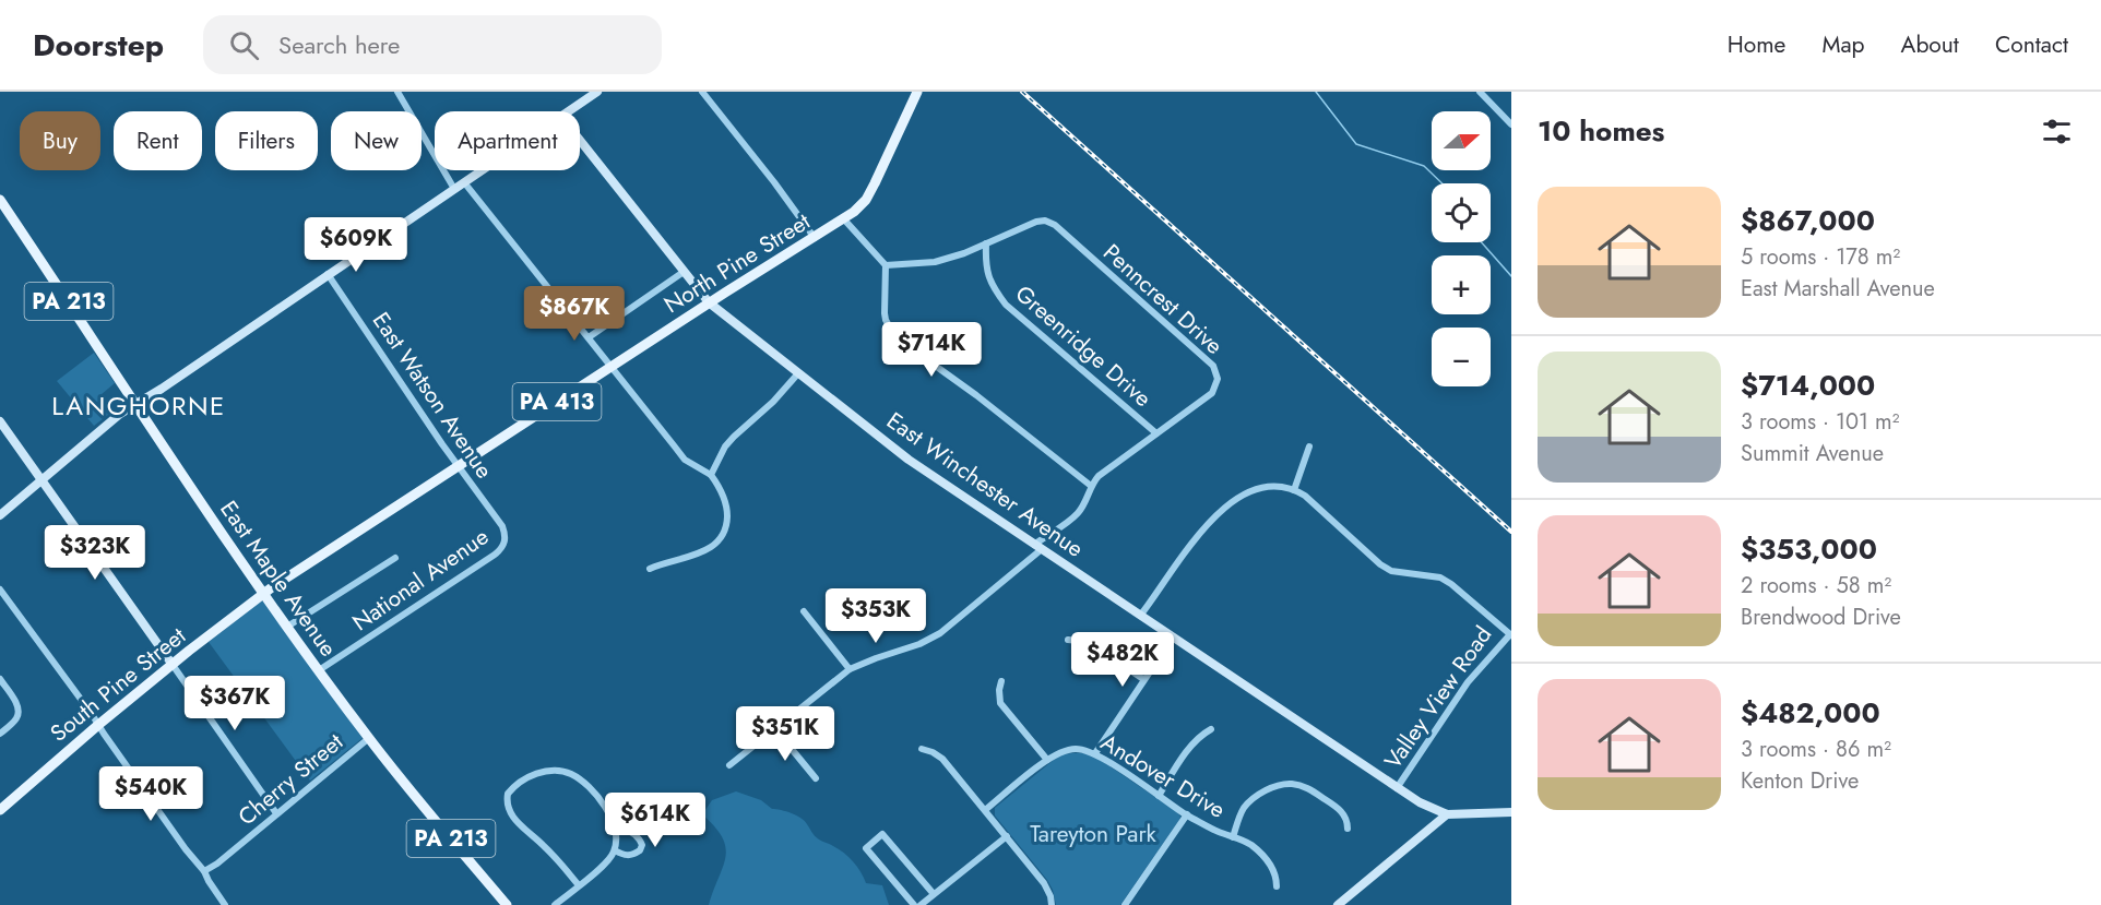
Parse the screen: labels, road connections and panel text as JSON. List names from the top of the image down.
{
  "streets": {
    "main road": [
      "North Pine Street",
      "PA 213",
      "PA 413",
      "East Maple Avenue",
      "South Pine Street"
    ],
    "street": [
      "Penncrest Drive",
      "Greenridge Drive",
      "East Watson Avenue",
      "East Winchester Avenue",
      "National Avenue",
      "Valley View Road",
      "Andover Drive",
      "Cherry Street"
    ]
  },
  "crossings": [
    ["North Pine Street", "East Watson Avenue"],
    ["North Pine Street", "East Winchester Avenue"],
    ["North Pine Street", "East Maple Avenue"],
    ["North Pine Street", "South Pine Street"],
    ["Penncrest Drive", "Greenridge Drive"],
    ["Penncrest Drive", "East Winchester Avenue"],
    ["PA 213", "East Maple Avenue"],
    ["East Watson Avenue", "National Avenue"],
    ["East Winchester Avenue", "Valley View Road"],
    ["East Maple Avenue", "National Avenue"],
    ["East Maple Avenue", "South Pine Street"],
    ["East Maple Avenue", "Cherry Street"]
  ],
  "districts": ["LANGHORNE"],
  "parks": ["Tareyton Park"],
  "north": "right",
  "page": {
    "header": "Doorstep",
    "search": "Search here",
    "nav": [
      "Home",
      "Map",
      "About",
      "Contact"
    ],
    "heading": "10 homes",
    "map_buttons": ["+", "−"],
    "chip": [
      "Buy",
      "Rent",
      "Filters",
      "New",
      "Apartment"
    ],
    "list": [
      {
        "name": "$867,000",
        "note": "5 rooms · 178 m² · East Marshall Avenue"
      },
      {
        "name": "$714,000",
        "note": "3 rooms · 101 m² · Summit Avenue"
      },
      {
        "name": "$353,000",
        "note": "2 rooms · 58 m² · Brendwood Drive"
      },
      {
        "name": "$482,000",
        "note": "3 rooms · 86 m² · Kenton Drive"
      }
    ],
    "price": [
      "$609K",
      "$867K",
      "$714K",
      "$323K",
      "$353K",
      "$482K",
      "$367K",
      "$351K",
      "$540K",
      "$614K"
    ]
  }
}
